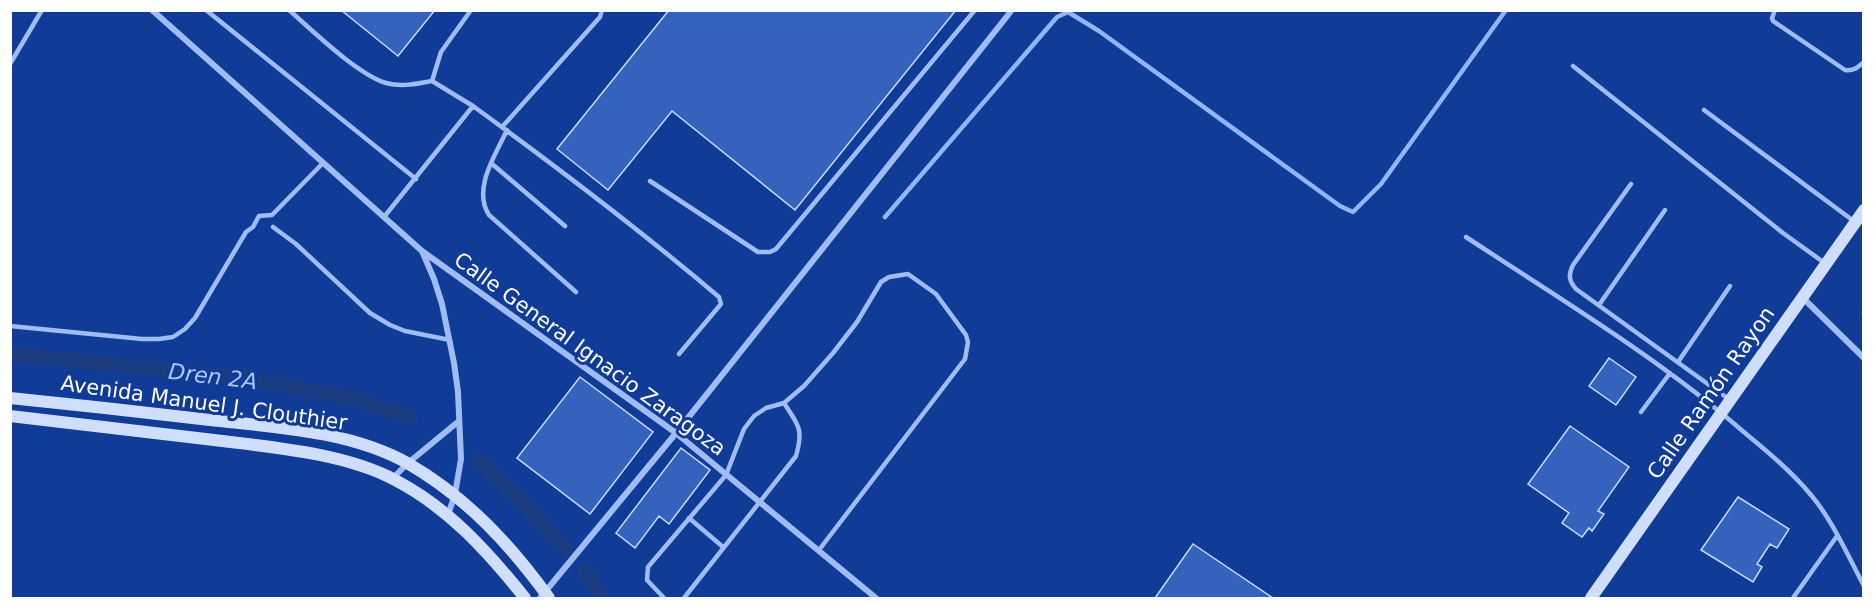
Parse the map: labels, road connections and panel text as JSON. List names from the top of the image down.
{
  "streets": {
    "main road": ["Calle Ramón Rayon", "Avenida Manuel J. Clouthier"],
    "street": ["Calle General Ignacio Zaragoza"]
  },
  "water": ["Dren 2A"]
}
